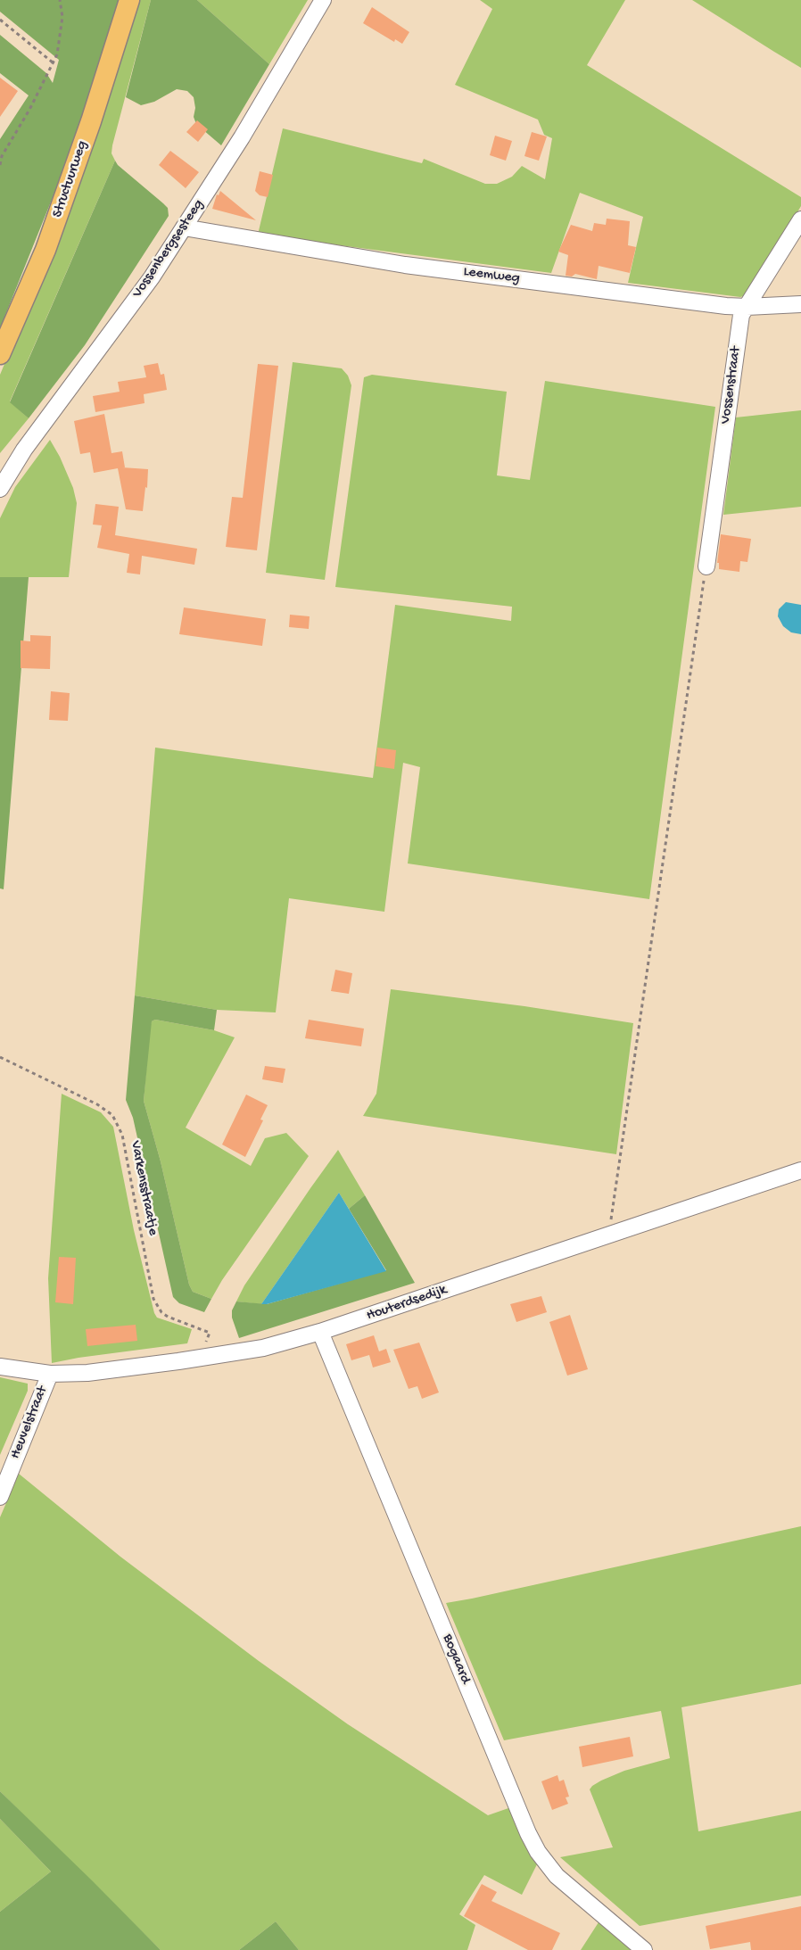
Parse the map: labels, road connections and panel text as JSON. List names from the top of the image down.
{
  "streets": {
    "main road": ["Structuurweg"],
    "street": [
      "Vossenbergsesteeg",
      "Leemweg",
      "Vossenstraat",
      "Houterdsedijk",
      "Heuvelstraat",
      "Bogaard"
    ],
    "path": ["Varkensstraatje"]
  },
  "crossings": [
    ["Vossenbergsesteeg", "Leemweg"],
    ["Leemweg", "Vossenstraat"],
    ["Varkensstraatje", "Houterdsedijk"],
    ["Houterdsedijk", "Heuvelstraat"],
    ["Houterdsedijk", "Bogaard"]
  ]
}
